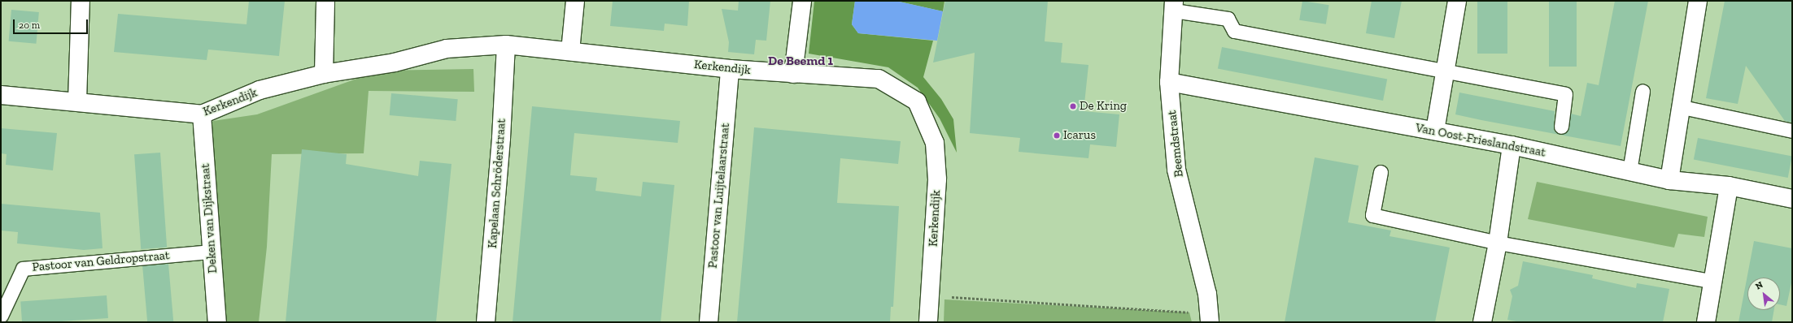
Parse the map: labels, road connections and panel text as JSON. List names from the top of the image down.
{
  "streets": {
    "street": [
      "Kerkendijk",
      "Van Oost-Frieslandstraat",
      "Beemdstraat",
      "Kapelaan Schröderstraat",
      "Pastoor van Luijtelaarstraat",
      "Deken van Dijkstraat"
    ],
    "lane": ["Pastoor van Geldropstraat"]
  },
  "crossings": [
    ["Kerkendijk", "Kapelaan Schröderstraat"],
    ["Kerkendijk", "Pastoor van Luijtelaarstraat"],
    ["Kerkendijk", "Deken van Dijkstraat"],
    ["Van Oost-Frieslandstraat", "Beemdstraat"],
    ["Deken van Dijkstraat", "Pastoor van Geldropstraat"]
  ],
  "districts": ["De Beemd 1"],
  "places": ["De Kring", "Icarus"],
  "scale_bar": "20 m",
  "north": "top left"
}
